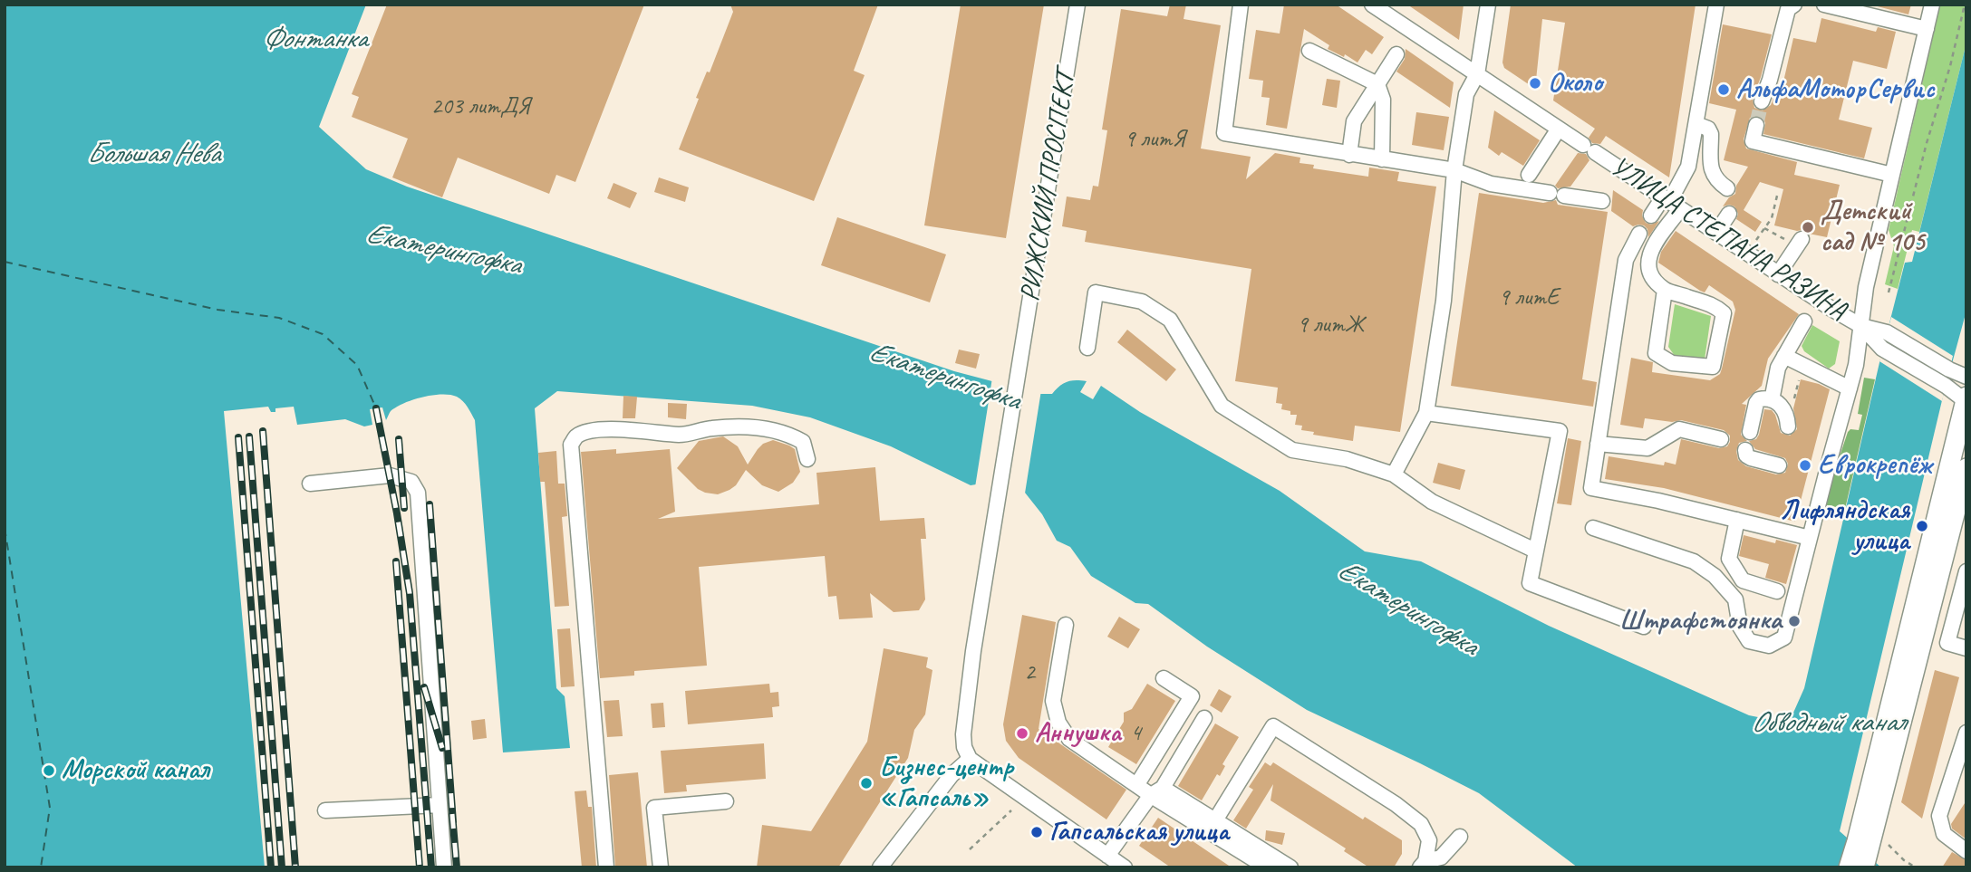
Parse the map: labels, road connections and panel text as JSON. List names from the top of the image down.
{
  "streets": {
    "street": ["РИЖСКИЙ ПРОСПЕКТ", "УЛИЦА СТЕПАНА РАЗИНА"]
  },
  "water": [
    "Фонтанка",
    "Большая Нева",
    "Екатерингофка",
    "Обводный канал"
  ],
  "places": [
    "Около",
    "АльфаМоторСервис",
    "Детский сад № 105",
    "Еврокрепёж",
    "Лифляндская улица",
    "Штрафстоянка",
    "Аннушка",
    "Морской канал",
    "Бизнес-центр «Гапсаль»",
    "Гапсальская улица"
  ],
  "house_numbers": [
    "203 литДЯ",
    "9 литЯ",
    "9 литЕ",
    "9 литЖ",
    "2",
    "4"
  ]
}
